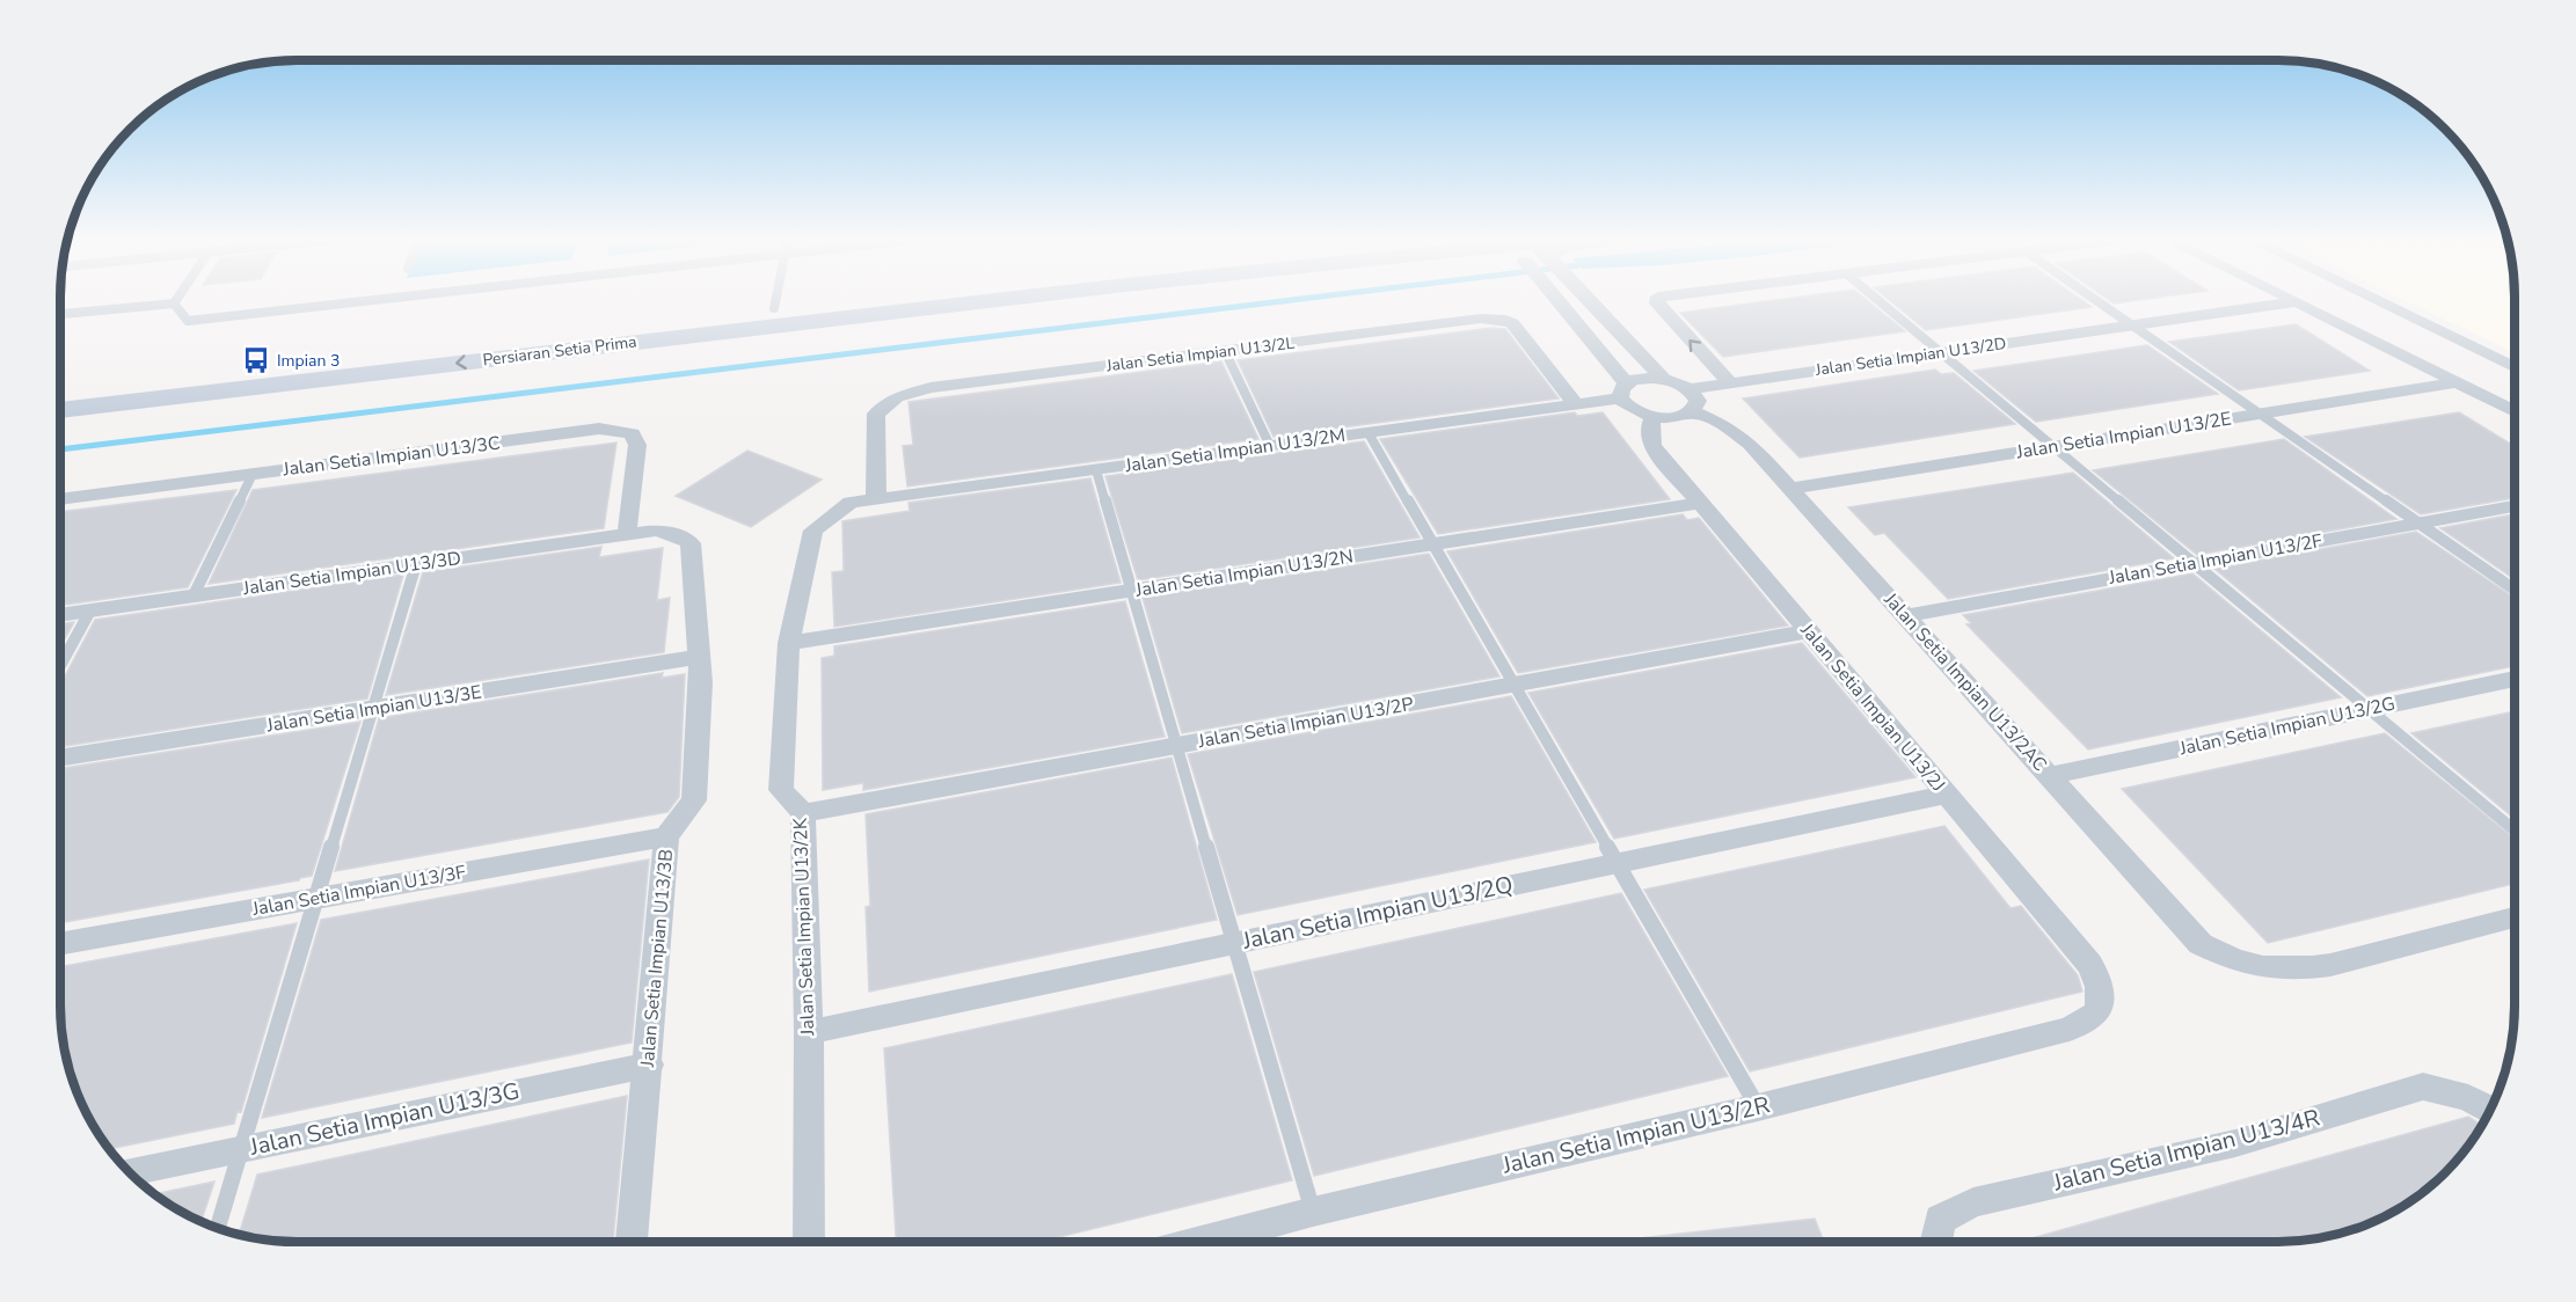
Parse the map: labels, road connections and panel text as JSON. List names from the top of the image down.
{
  "streets": {
    "street": [
      "Persiaran Setia Prima",
      "Jalan Setia Impian U13/2L",
      "Jalan Setia Impian U13/2D",
      "Jalan Setia Impian U13/2E",
      "Jalan Setia Impian U13/2M",
      "Jalan Setia Impian U13/3C",
      "Jalan Setia Impian U13/2F",
      "Jalan Setia Impian U13/3D",
      "Jalan Setia Impian U13/2N",
      "Jalan Setia Impian U13/2AC",
      "Jalan Setia Impian U13/2J",
      "Jalan Setia Impian U13/3E",
      "Jalan Setia Impian U13/2P",
      "Jalan Setia Impian U13/2G",
      "Jalan Setia Impian U13/3F",
      "Jalan Setia Impian U13/2Q",
      "Jalan Setia Impian U13/2K",
      "Jalan Setia Impian U13/3B",
      "Jalan Setia Impian U13/3G",
      "Jalan Setia Impian U13/2R",
      "Jalan Setia Impian U13/4R"
    ]
  },
  "crossings": [
    ["Jalan Setia Impian U13/2L", "Jalan Setia Impian U13/2M"],
    ["Jalan Setia Impian U13/2L", "Jalan Setia Impian U13/2K"],
    ["Jalan Setia Impian U13/2E", "Jalan Setia Impian U13/2AC"],
    ["Jalan Setia Impian U13/2M", "Jalan Setia Impian U13/2K"],
    ["Jalan Setia Impian U13/3C", "Jalan Setia Impian U13/3D"],
    ["Jalan Setia Impian U13/2F", "Jalan Setia Impian U13/2AC"],
    ["Jalan Setia Impian U13/3D", "Jalan Setia Impian U13/3B"],
    ["Jalan Setia Impian U13/2N", "Jalan Setia Impian U13/2J"],
    ["Jalan Setia Impian U13/2N", "Jalan Setia Impian U13/2K"],
    ["Jalan Setia Impian U13/2AC", "Jalan Setia Impian U13/2G"],
    ["Jalan Setia Impian U13/2J", "Jalan Setia Impian U13/2P"],
    ["Jalan Setia Impian U13/2J", "Jalan Setia Impian U13/2Q"],
    ["Jalan Setia Impian U13/2J", "Jalan Setia Impian U13/2R"],
    ["Jalan Setia Impian U13/3E", "Jalan Setia Impian U13/3B"],
    ["Jalan Setia Impian U13/2P", "Jalan Setia Impian U13/2K"],
    ["Jalan Setia Impian U13/3F", "Jalan Setia Impian U13/3B"],
    ["Jalan Setia Impian U13/2Q", "Jalan Setia Impian U13/2K"],
    ["Jalan Setia Impian U13/3B", "Jalan Setia Impian U13/3G"]
  ],
  "places": {
    "bus stop": ["Impian 3"]
  }
}
